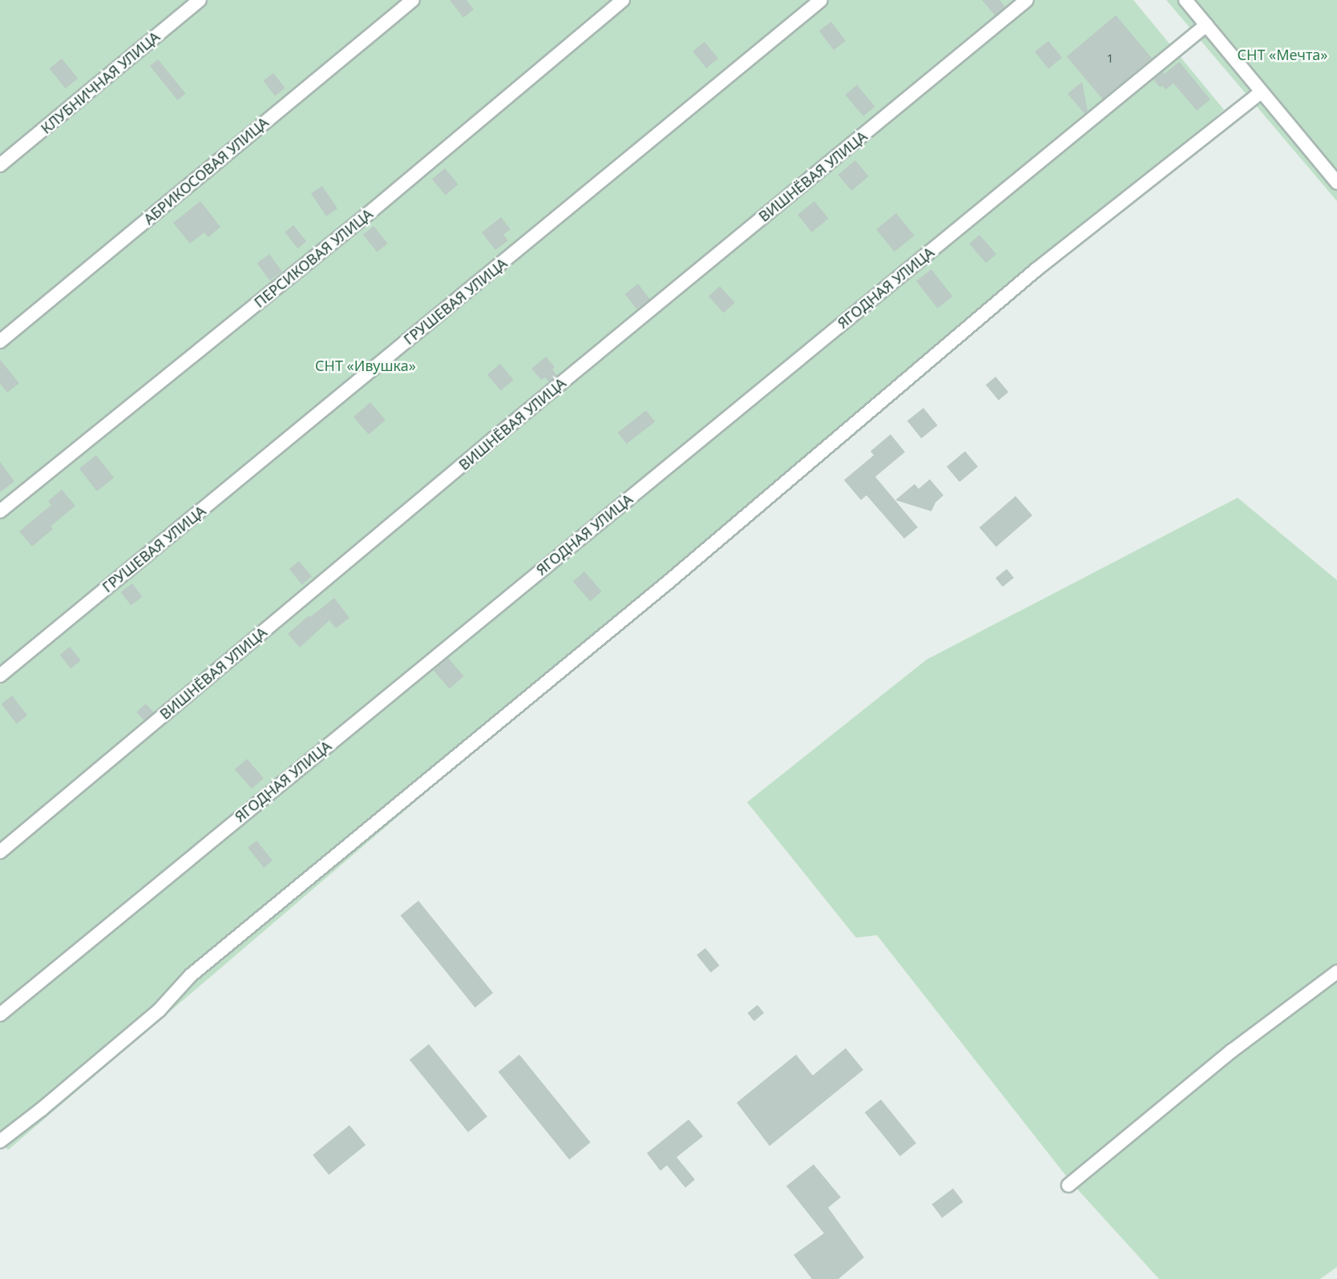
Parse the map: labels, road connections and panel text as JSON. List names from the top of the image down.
{
  "streets": {
    "street": [
      "КЛУБНИЧНАЯ УЛИЦА",
      "АБРИКОСОВАЯ УЛИЦА",
      "ВИШНЁВАЯ УЛИЦА",
      "ПЕРСИКОВАЯ УЛИЦА",
      "ЯГОДНАЯ УЛИЦА",
      "ГРУШЕВАЯ УЛИЦА"
    ]
  },
  "parks": ["СНТ «Мечта»", "СНТ «Ивушка»"],
  "house_numbers": ["1"]
}
